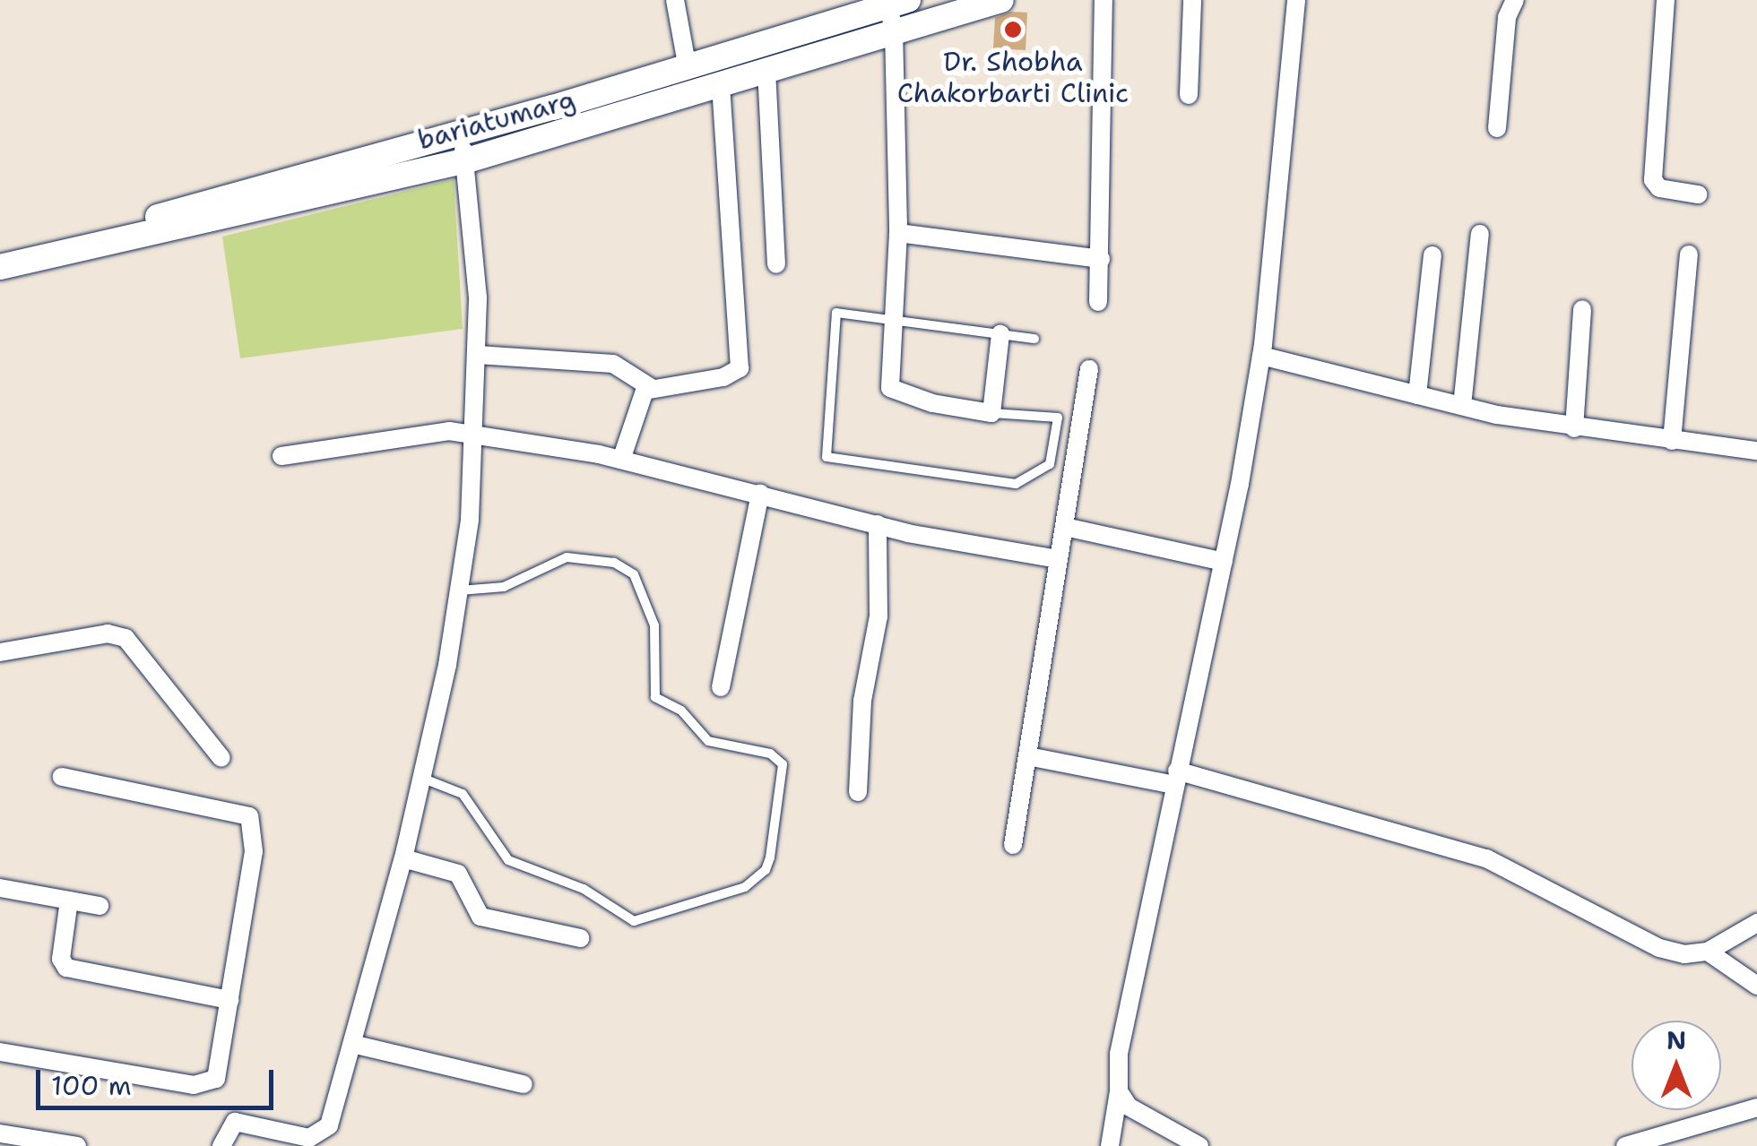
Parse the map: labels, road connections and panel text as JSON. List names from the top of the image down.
{
  "streets": {
    "main road": ["bariatumarg"]
  },
  "places": ["Dr. Shobha Chakorbarti Clinic"],
  "scale_bar": "100 m",
  "north": "top"
}
